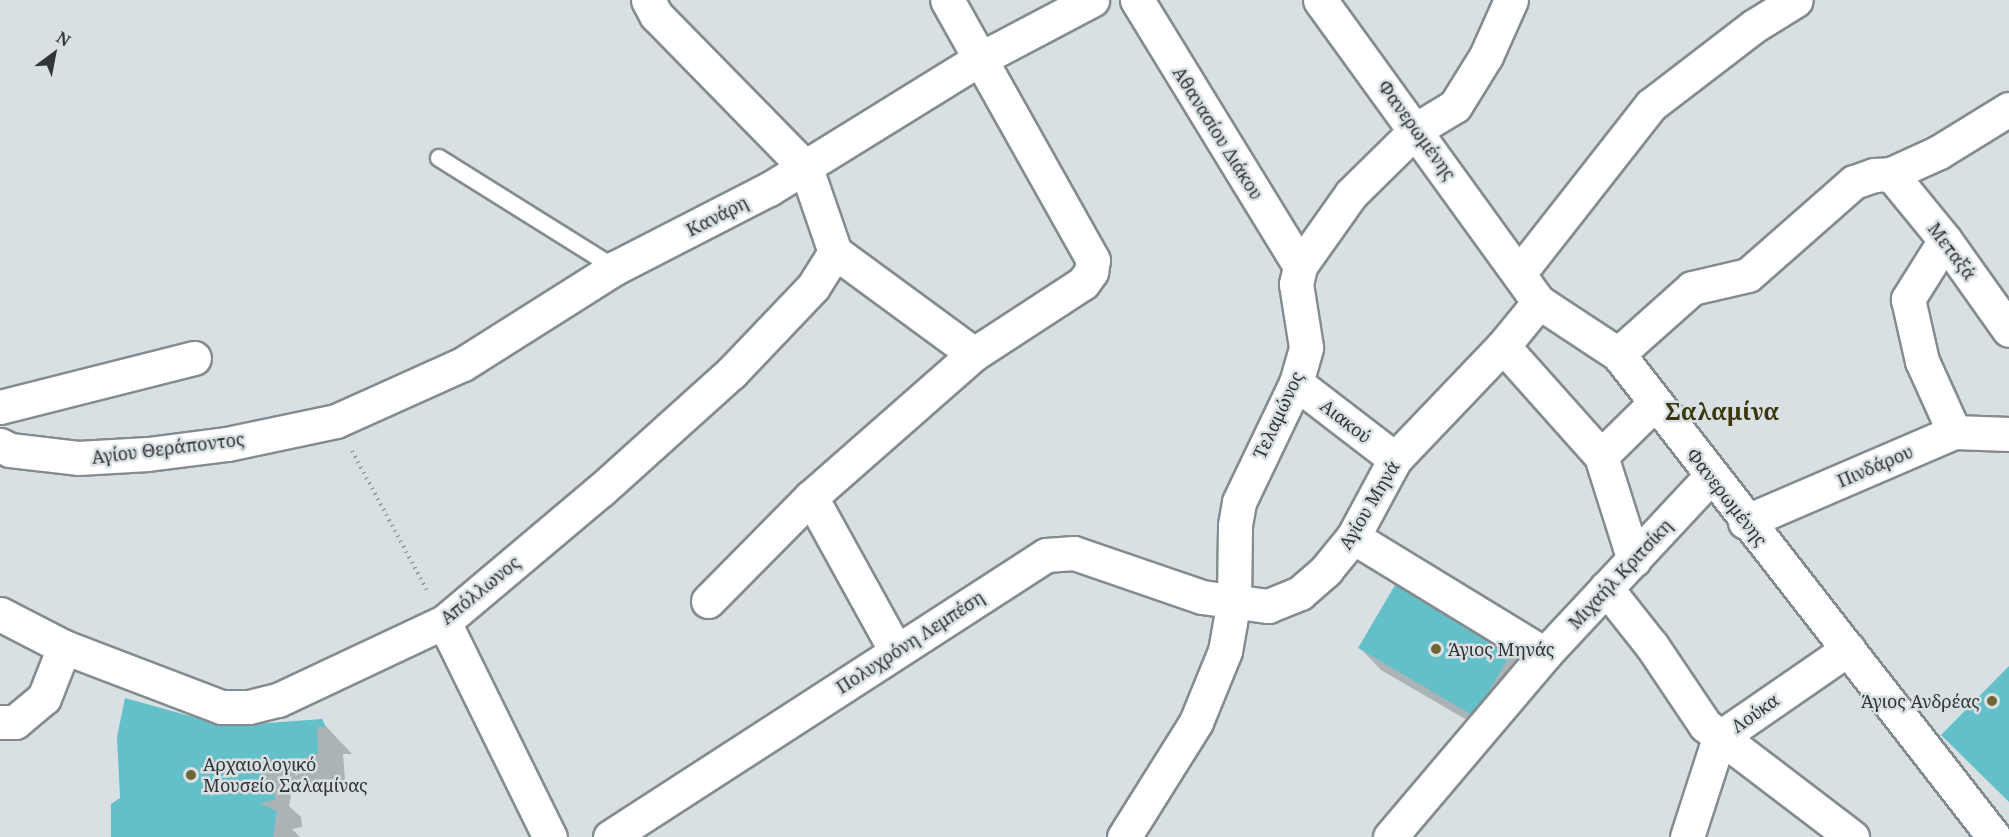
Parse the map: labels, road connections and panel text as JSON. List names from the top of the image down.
{
  "streets": {
    "street": [
      "Φανερωμένης",
      "Αθανασίου Διάκου",
      "Κανάρη",
      "Μεταξά",
      "Τελαμώνος",
      "Αιακού",
      "Αγίου Θεράποντος",
      "Πινδάρου",
      "Αγίου Μηνά",
      "Μιχαήλ Κριτσίκη",
      "Απόλλωνος",
      "Πολυχρόνη Λεμπέση",
      "Λούκα"
    ]
  },
  "crossings": [
    ["Φανερωμένης", "Πινδάρου"],
    ["Φανερωμένης", "Αγίου Μηνά"],
    ["Φανερωμένης", "Μιχαήλ Κριτσίκη"],
    ["Φανερωμένης", "Λούκα"],
    ["Αθανασίου Διάκου", "Τελαμώνος"],
    ["Κανάρη", "Αγίου Θεράποντος"],
    ["Τελαμώνος", "Αιακού"],
    ["Τελαμώνος", "Αγίου Μηνά"],
    ["Τελαμώνος", "Πολυχρόνη Λεμπέση"],
    ["Αιακού", "Αγίου Μηνά"],
    ["Αγίου Μηνά", "Πολυχρόνη Λεμπέση"]
  ],
  "districts": ["Σαλαμίνα"],
  "places": ["Άγιος Μηνάς", "Άγιος Ανδρέας", "Αρχαιολογικό Μουσείο Σαλαμίνας"],
  "north": "top right"
}
